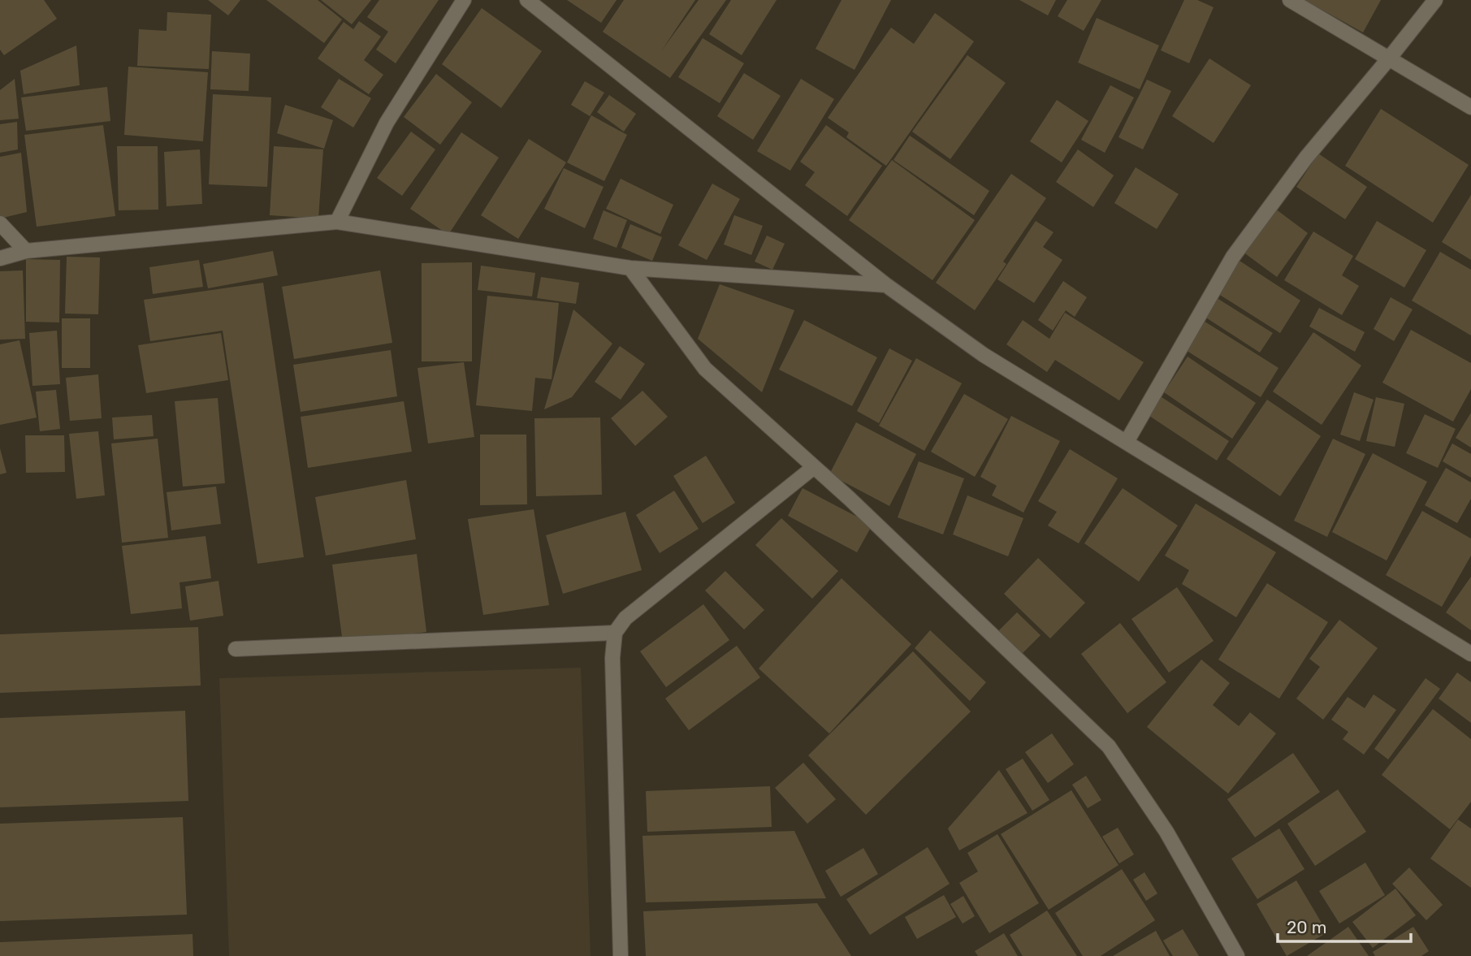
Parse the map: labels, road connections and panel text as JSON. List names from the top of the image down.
{
  "scale_bar": "20 m"
}
